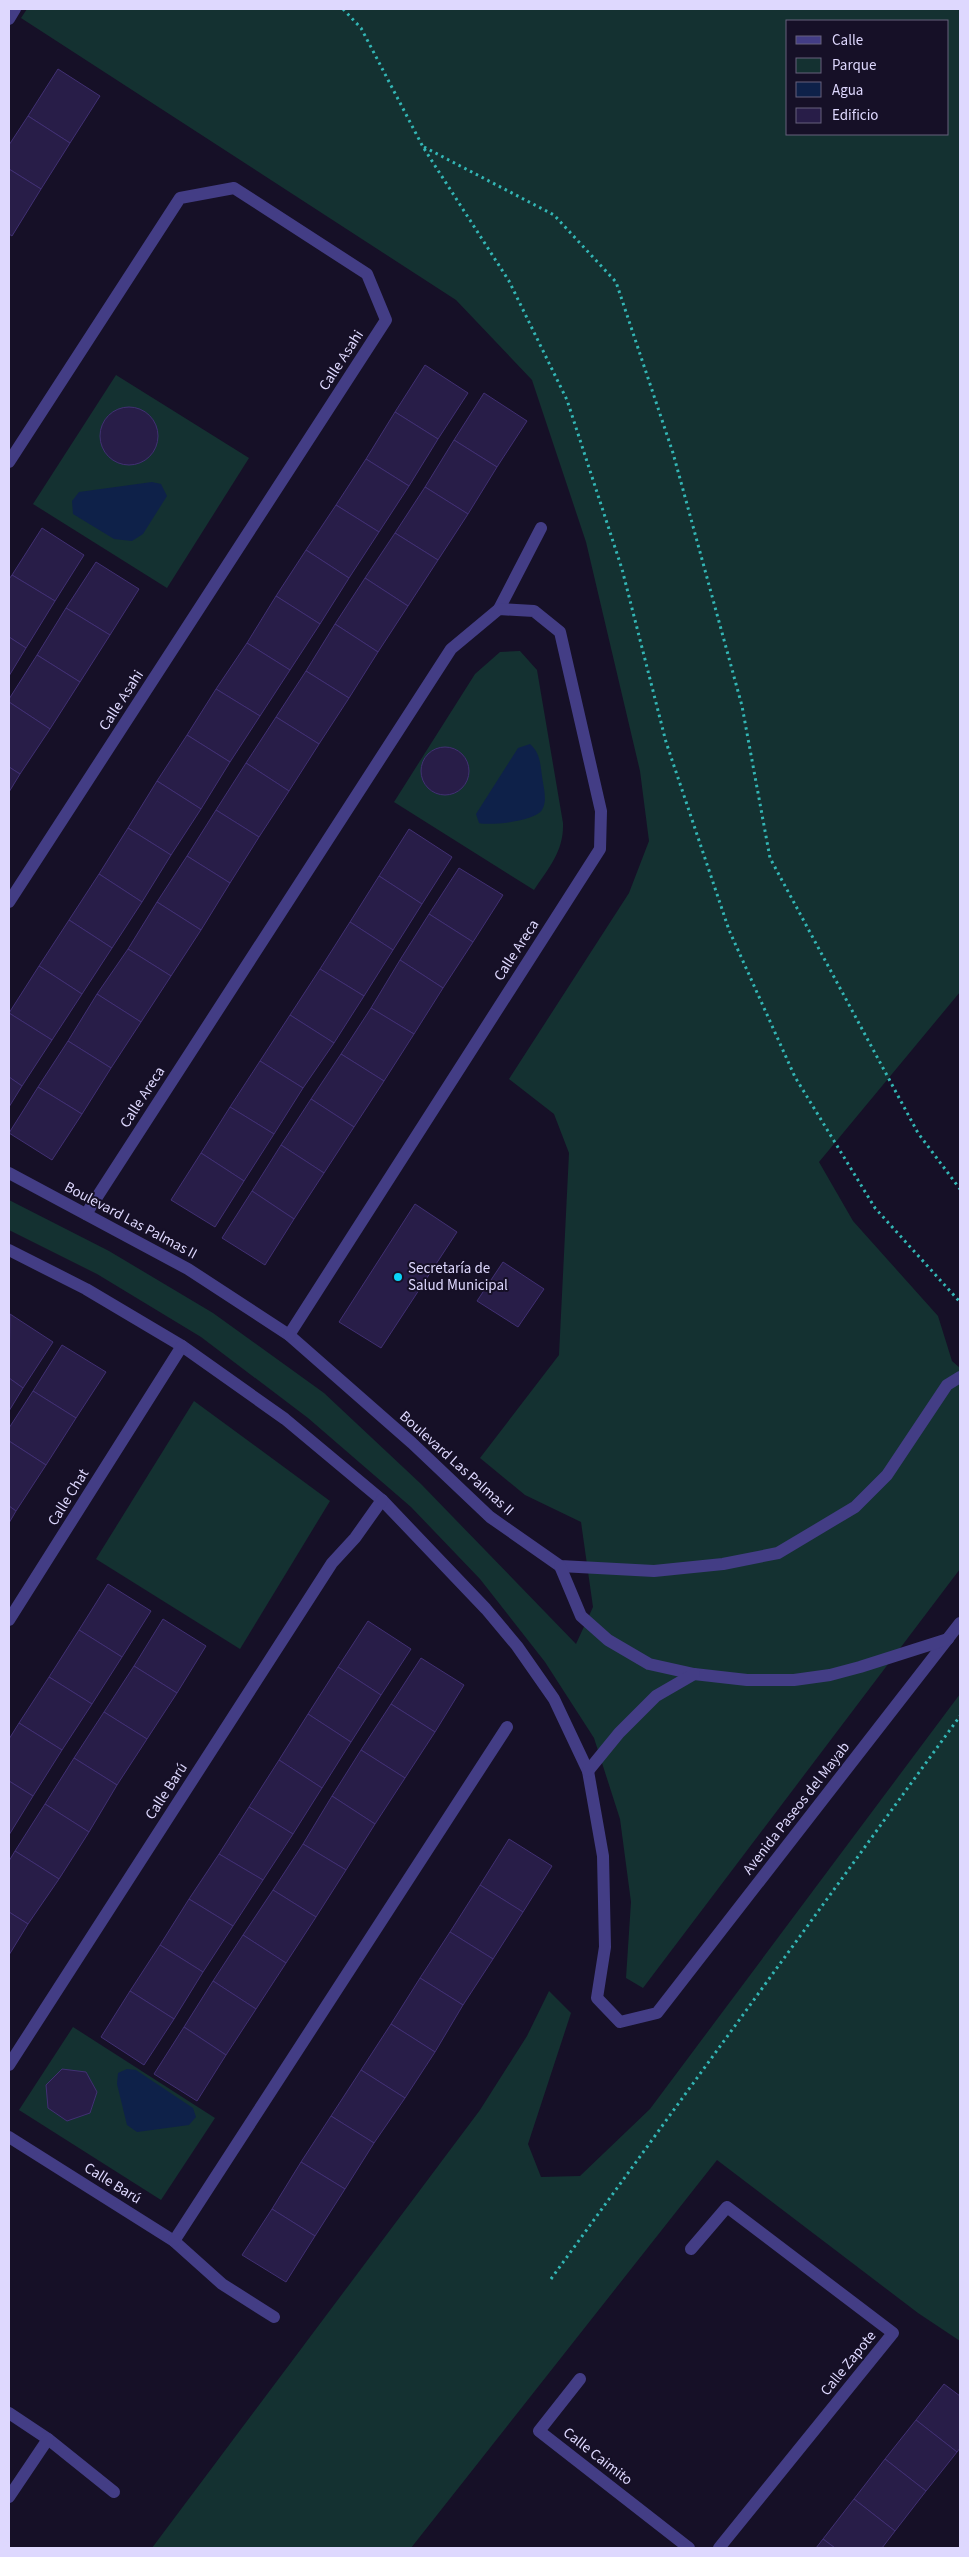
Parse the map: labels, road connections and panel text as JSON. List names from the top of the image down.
{
  "streets": {
    "street": [
      "Calle Asahi",
      "Calle Areca",
      "Boulevard Las Palmas II",
      "Calle Chat",
      "Calle Barú",
      "Avenida Paseos del Mayab",
      "Calle Zapote",
      "Calle Caimito"
    ]
  },
  "crossings": [
    ["Calle Areca", "Boulevard Las Palmas II"]
  ],
  "places": ["Secretaría de Salud Municipal"],
  "legend": [
    "Calle",
    "Parque",
    "Agua",
    "Edificio"
  ]
}
